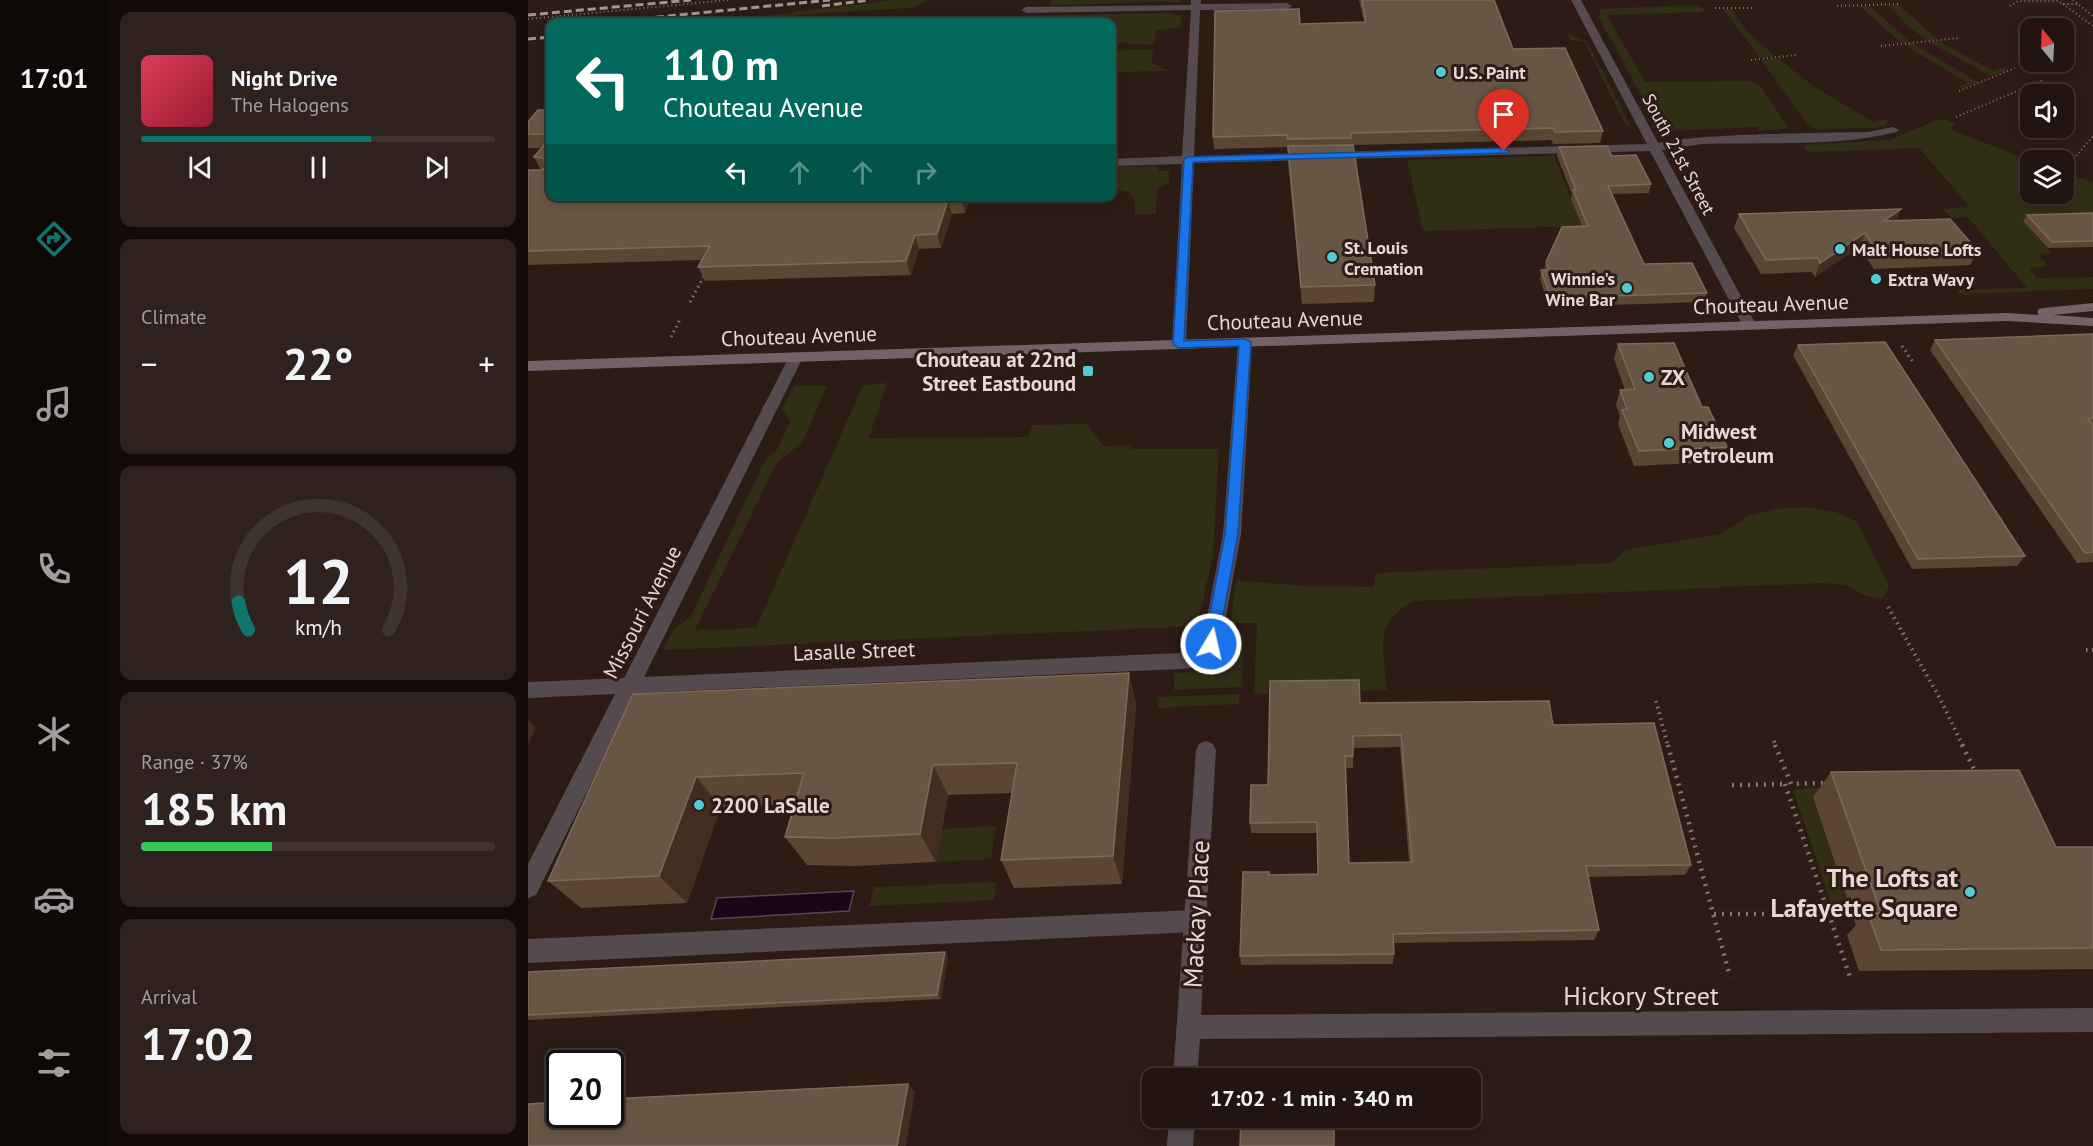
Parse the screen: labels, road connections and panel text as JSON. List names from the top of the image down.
{
  "streets": {
    "main road": ["Chouteau Avenue"],
    "street": [
      "South 21st Street",
      "Missouri Avenue",
      "Lasalle Street",
      "Mackay Place",
      "Hickory Street"
    ]
  },
  "crossings": [
    ["South 21st Street", "Chouteau Avenue"],
    ["Chouteau Avenue", "Missouri Avenue"],
    ["Chouteau Avenue", "Lasalle Street"],
    ["Missouri Avenue", "Lasalle Street"],
    ["Mackay Place", "Hickory Street"]
  ],
  "places": {
    "other": [
      "U.S. Paint",
      "Malt House Lofts",
      "St. Louis Cremation",
      "Extra Wavy",
      "Winnie's Wine Bar",
      "ZX",
      "Midwest Petroleum",
      "2200 LaSalle",
      "The Lofts at Lafayette Square"
    ],
    "transit": ["Chouteau at 22nd Street Eastbound"]
  },
  "north": "top",
  "page": {
    "tabs": "17:01",
    "turn": ["110 m", "Chouteau Avenue"],
    "song": ["Night Drive", "The Halogens"],
    "tile": [
      "Climate",
      ["Range · 37%", "185 km"],
      ["Arrival", "17:02"]
    ],
    "heat": ["−", "22°", "+"],
    "limit": "20",
    "trip": "17:02 · 1 min · 340 m",
    "gauge": ["12", "km/h"]
  }
}
